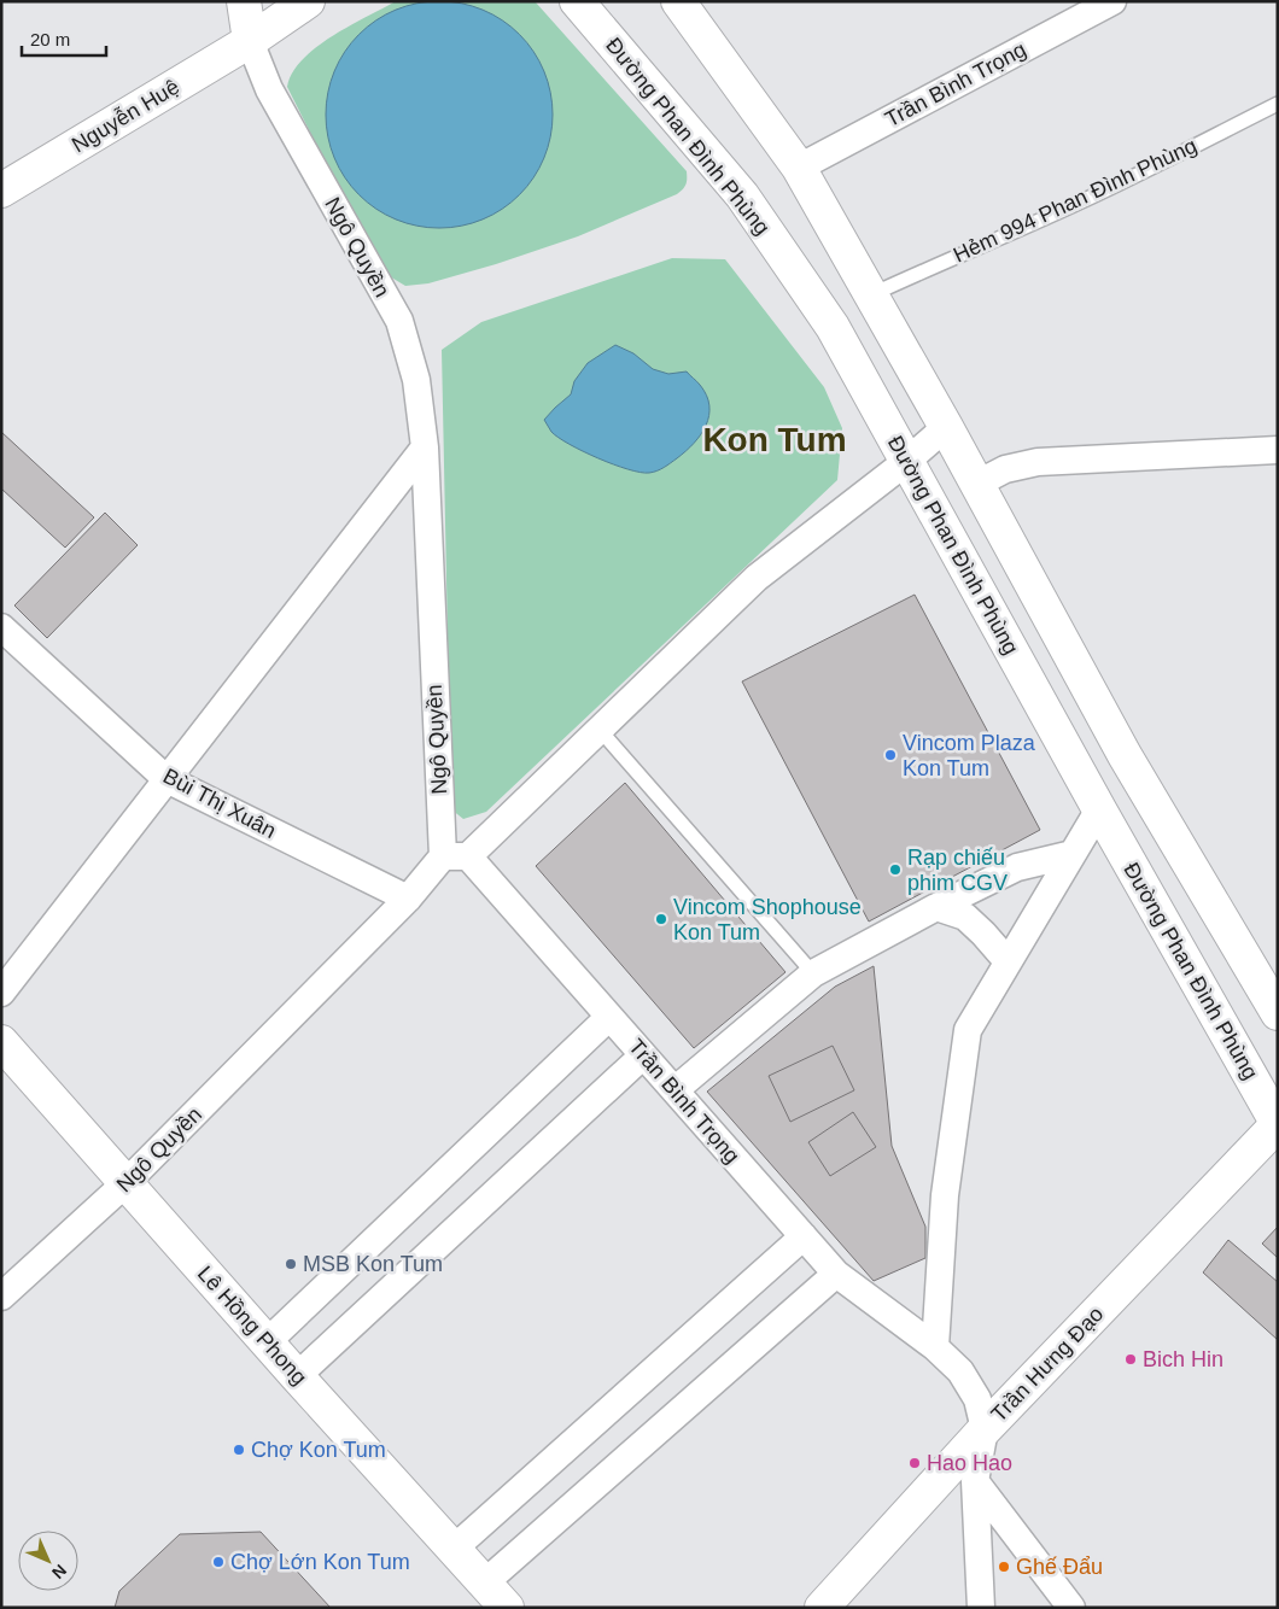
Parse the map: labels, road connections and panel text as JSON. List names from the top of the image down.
{
  "streets": {
    "main road": [
      "Nguyễn Huệ",
      "Đường Phan Đình Phùng",
      "Lê Hồng Phong",
      "Trần Hưng Đạo"
    ],
    "street": ["Trần Bình Trọng", "Ngô Quyền", "Bùi Thị Xuân"],
    "lane": ["Hẻm 994 Phan Đình Phùng"]
  },
  "crossings": [
    ["Trần Bình Trọng", "Ngô Quyền"],
    ["Trần Bình Trọng", "Trần Hưng Đạo"],
    ["Nguyễn Huệ", "Ngô Quyền"],
    ["Đường Phan Đình Phùng", "Ngô Quyền"],
    ["Đường Phan Đình Phùng", "Trần Hưng Đạo"],
    ["Ngô Quyền", "Bùi Thị Xuân"],
    ["Ngô Quyền", "Lê Hồng Phong"]
  ],
  "districts": ["Kon Tum"],
  "places": [
    "Vincom Plaza Kon Tum",
    "Rạp chiếu phim CGV",
    "Vincom Shophouse Kon Tum",
    "MSB Kon Tum",
    "Bich Hin",
    "Chợ Kon Tum",
    "Hao Hao",
    "Chợ Lớn Kon Tum",
    "Ghế Đẩu"
  ],
  "scale_bar": "20 m",
  "north": "bottom right"
}
